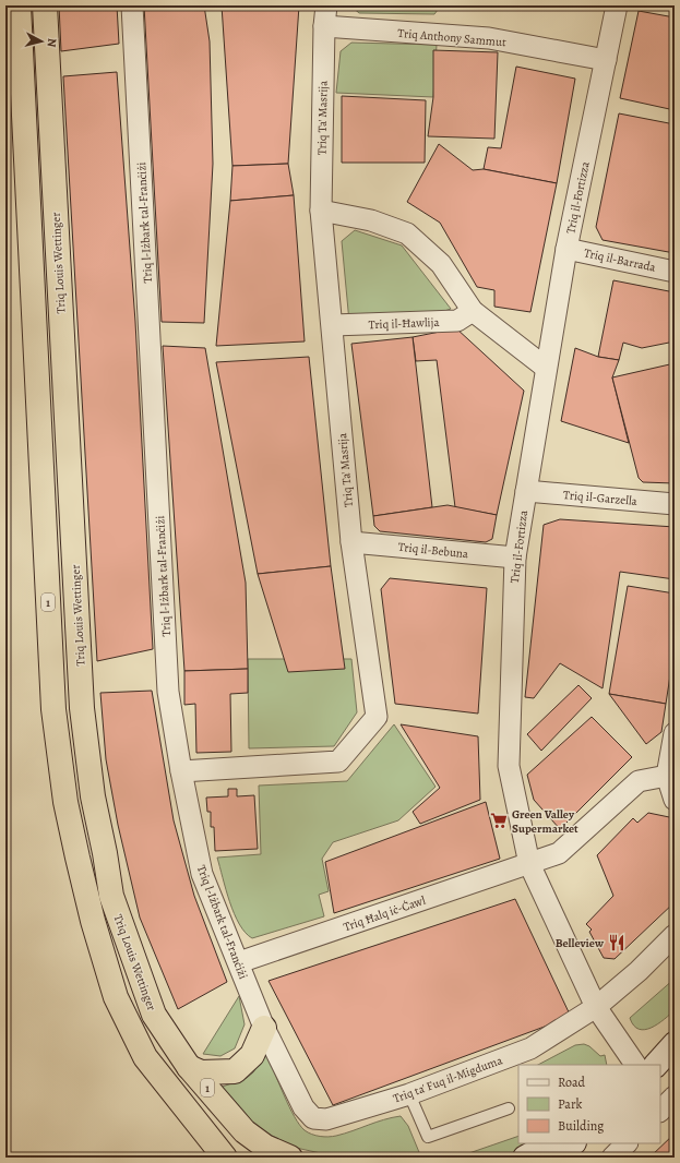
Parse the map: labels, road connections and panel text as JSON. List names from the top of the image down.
{
  "streets": {
    "highway": ["Triq Louis Wettinger", "1"],
    "street": [
      "Triq Anthony Sammut",
      "Triq Ta' Masrija",
      "Triq il-Fortizza",
      "Triq l-Iżbark tal-Franċiżi",
      "Triq il-Barrada",
      "Triq il-Ħawlija",
      "Triq il-Garzella",
      "Triq il-Bebuna",
      "Triq Ħalq iċ-Ċawl",
      "Triq ta' Fuq il-Migduma"
    ]
  },
  "crossings": [
    ["Triq Anthony Sammut", "Triq Ta' Masrija"],
    ["Triq Anthony Sammut", "Triq il-Fortizza"],
    ["Triq Ta' Masrija", "Triq l-Iżbark tal-Franċiżi"],
    ["Triq Ta' Masrija", "Triq il-Ħawlija"],
    ["Triq Ta' Masrija", "Triq il-Bebuna"],
    ["Triq il-Fortizza", "Triq il-Barrada"],
    ["Triq il-Fortizza", "Triq il-Garzella"],
    ["Triq il-Fortizza", "Triq il-Bebuna"],
    ["Triq il-Fortizza", "Triq Ħalq iċ-Ċawl"],
    ["Triq il-Fortizza", "Triq ta' Fuq il-Migduma"],
    ["Triq l-Iżbark tal-Franċiżi", "Triq Ħalq iċ-Ċawl"],
    ["Triq l-Iżbark tal-Franċiżi", "Triq ta' Fuq il-Migduma"]
  ],
  "places": {
    "supermarket": ["Green Valley Supermarket"],
    "restaurant": ["Belleview"]
  },
  "legend": ["Road", "Park", "Building"],
  "north": "right"
}
